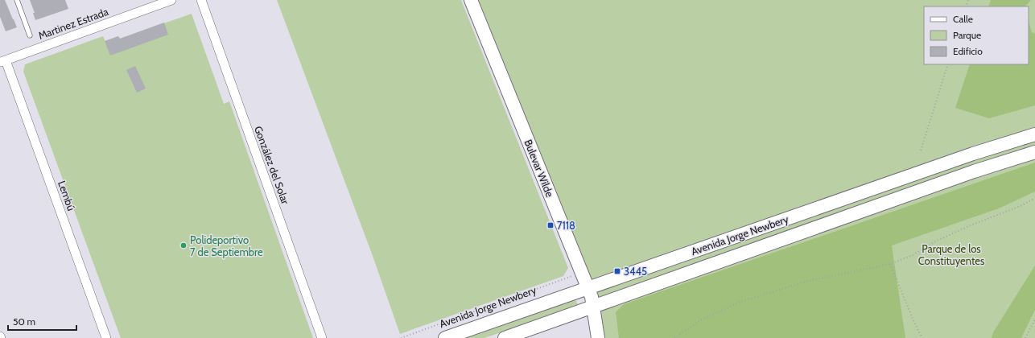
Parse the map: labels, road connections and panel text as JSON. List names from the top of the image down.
{
  "streets": {
    "main road": ["Bulevar Wilde", "Avenida Jorge Newbery"],
    "street": ["Martinez Estrada", "González del Solar", "Lembú"]
  },
  "crossings": [
    ["Martinez Estrada", "Lembú"],
    ["Bulevar Wilde", "Avenida Jorge Newbery"]
  ],
  "parks": ["Parque de los Constituyentes"],
  "places": {
    "transit": ["7118", "3445"],
    "other": ["Polideportivo 7 de Septiembre"]
  },
  "legend": ["Calle", "Parque", "Edificio"],
  "scale_bar": "50 m"
}
